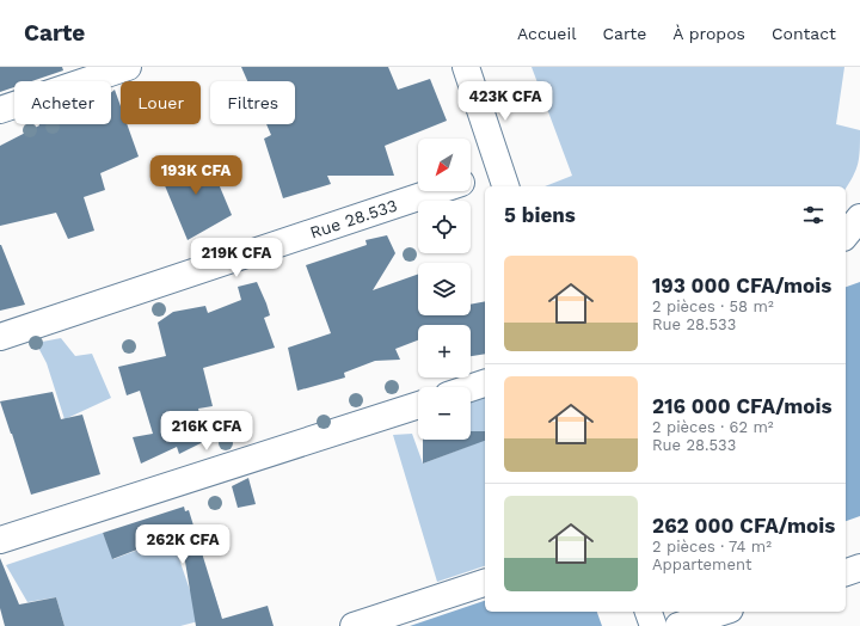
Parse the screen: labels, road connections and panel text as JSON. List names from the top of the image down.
{
  "streets": {
    "street": ["Rue 28.533"]
  },
  "north": "bottom left",
  "page": {
    "header": "Carte",
    "nav": [
      "Accueil",
      "Carte",
      "À propos",
      "Contact"
    ],
    "price": [
      "423K CFA",
      "193K CFA",
      "219K CFA",
      "216K CFA",
      "262K CFA"
    ],
    "chip": ["Acheter", "Louer", "Filtres"],
    "map_buttons": ["+", "−"],
    "heading": "5 biens",
    "list": [
      {
        "name": "193 000 CFA/mois",
        "note": "2 pièces · 58 m² · Rue 28.533"
      },
      {
        "name": "216 000 CFA/mois",
        "note": "2 pièces · 62 m² · Rue 28.533"
      },
      {
        "name": "262 000 CFA/mois",
        "note": "2 pièces · 74 m² · Appartement"
      }
    ]
  }
}
